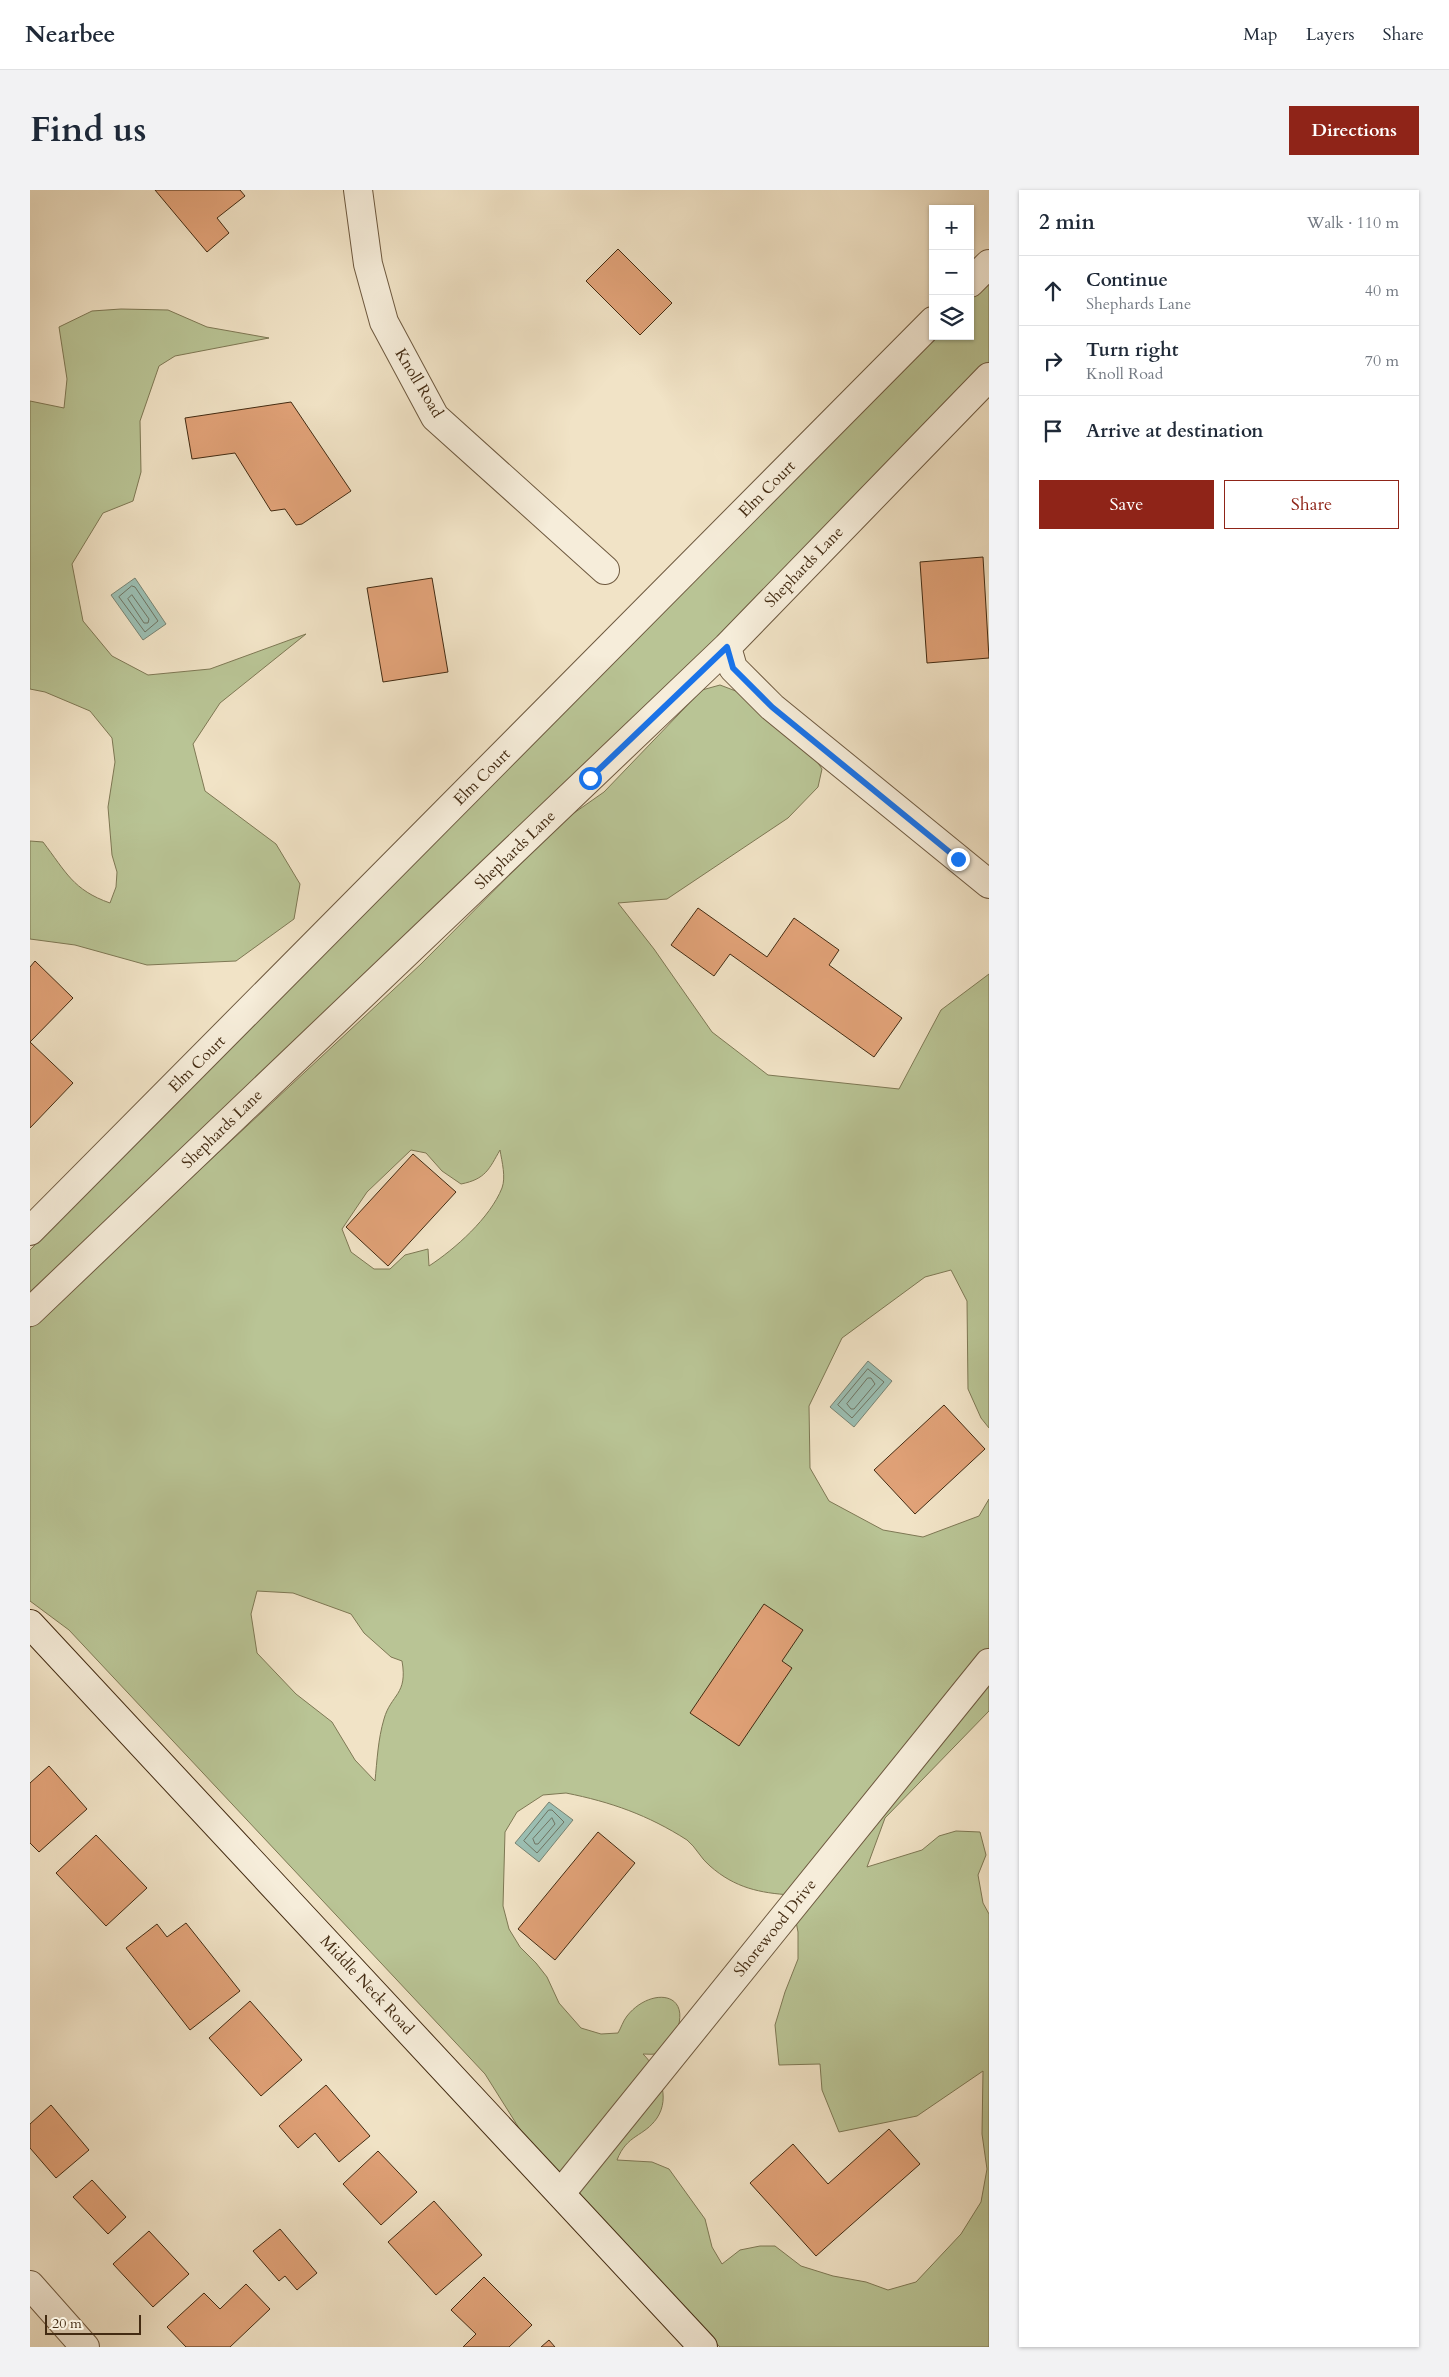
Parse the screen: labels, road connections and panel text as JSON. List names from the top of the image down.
{
  "streets": {
    "street": [
      "Knoll Road",
      "Elm Court",
      "Shephards Lane",
      "Shorewood Drive",
      "Middle Neck Road"
    ]
  },
  "crossings": [
    ["Shorewood Drive", "Middle Neck Road"]
  ],
  "scale_bar": "20 m",
  "page": {
    "header": "Nearbee",
    "nav": ["Map", "Layers", "Share"],
    "title": "Find us",
    "buttons": [
      "Directions",
      ["Save", "Share"]
    ],
    "heading": ["2 min", "Walk · 110 m"],
    "map_buttons": ["+", "−"],
    "list": [
      ["Continue", "Shephards Lane", "40 m"],
      ["Turn right", "Knoll Road", "70 m"],
      "Arrive at destination"
    ],
    "scale": "20 m"
  }
}
